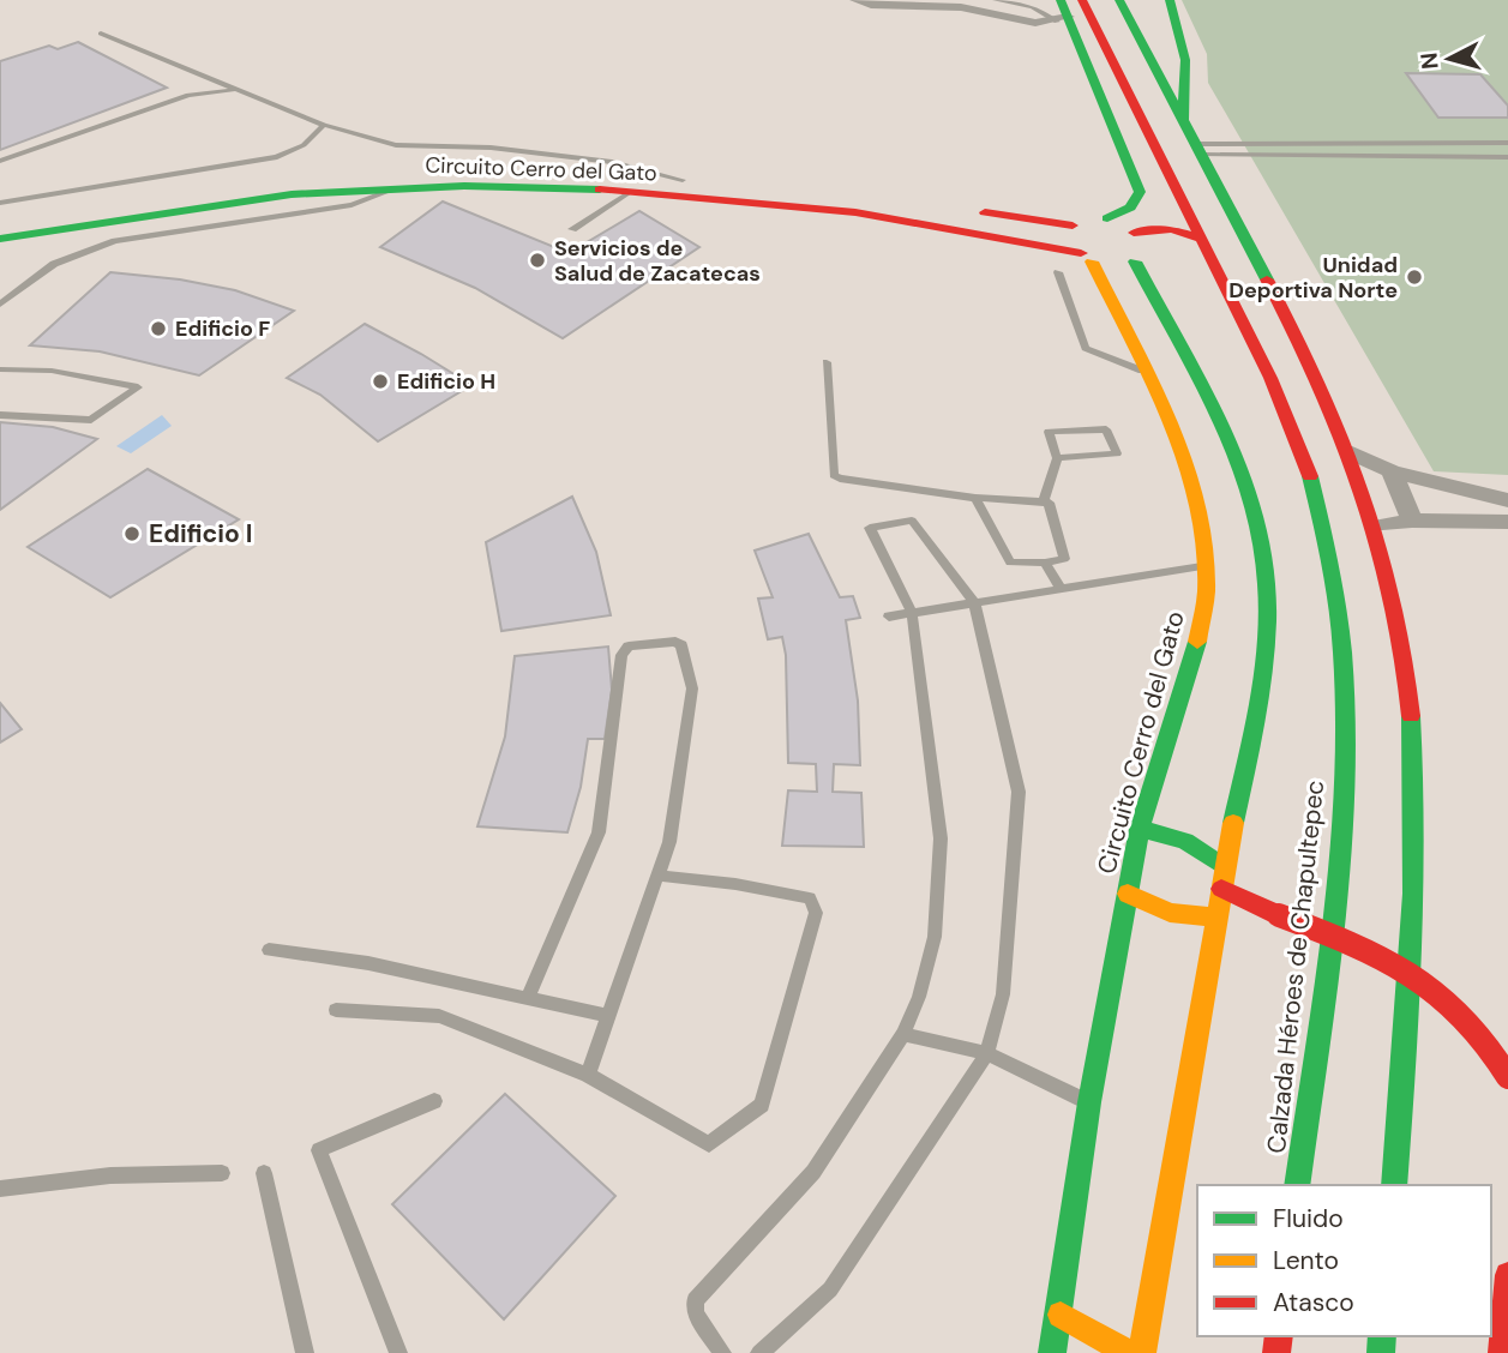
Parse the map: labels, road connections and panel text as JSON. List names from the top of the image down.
{
  "streets": {
    "street": ["Circuito Cerro del Gato", "Calzada Héroes de Chapultepec"]
  },
  "places": [
    "Servicios de Salud de Zacatecas",
    "Unidad Deportiva Norte",
    "Edificio F",
    "Edificio H",
    "Edificio I"
  ],
  "legend": ["Fluido", "Lento", "Atasco"],
  "north": "left"
}
